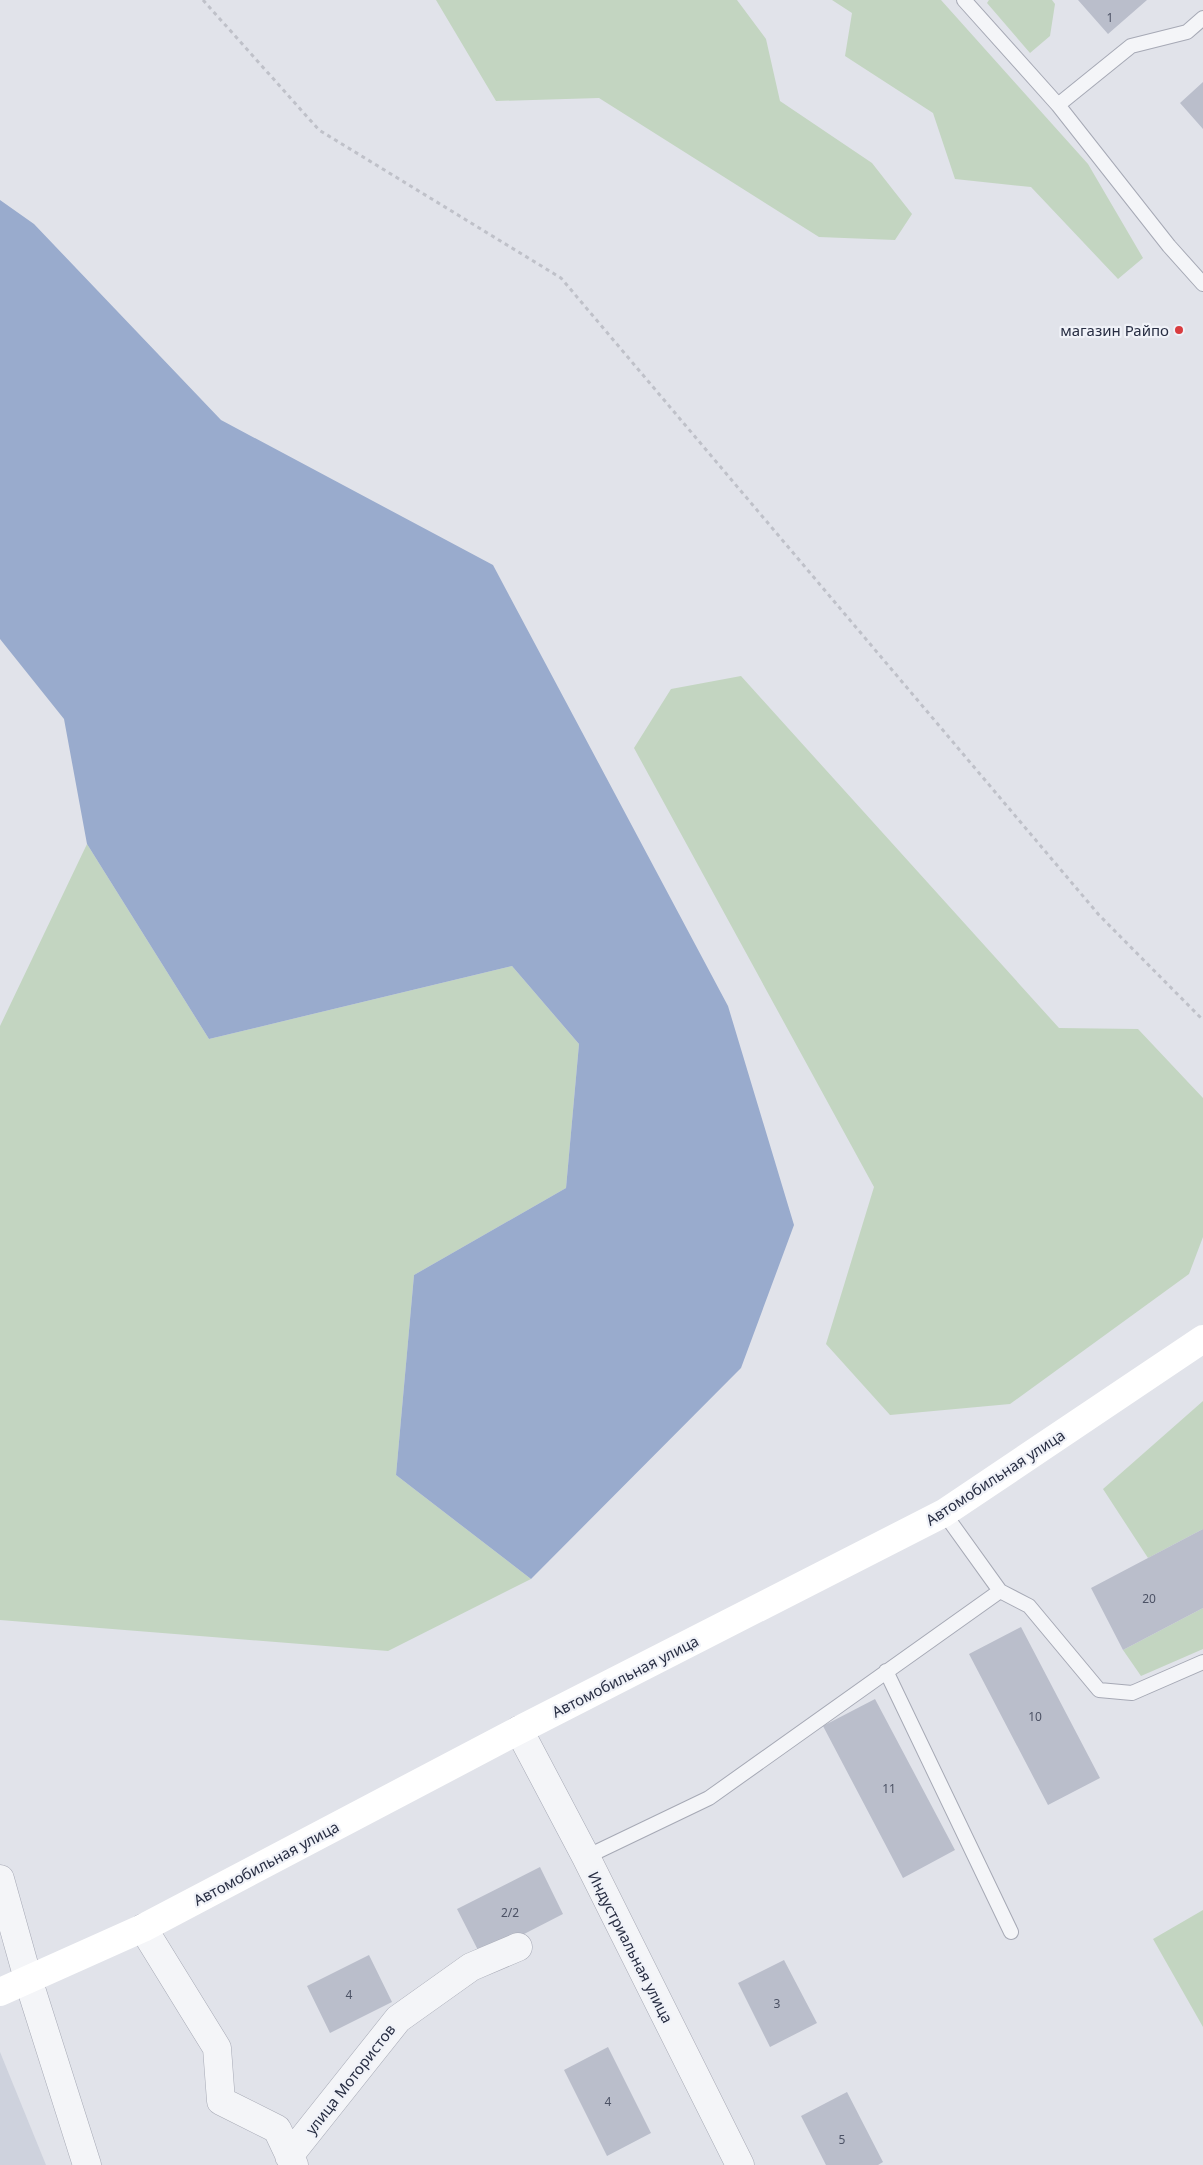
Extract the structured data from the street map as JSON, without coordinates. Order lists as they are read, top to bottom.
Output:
{
  "streets": {
    "street": ["Автомобильная улица", "Индустриальная улица", "улица Мотористов"]
  },
  "crossings": [
    ["Автомобильная улица", "Индустриальная улица"],
    ["Автомобильная улица", "улица Мотористов"]
  ],
  "places": ["магазин Райпо"],
  "house_numbers": [
    "1",
    "20",
    "10",
    "11",
    "2/2",
    "4",
    "3",
    "4",
    "5"
  ]
}
